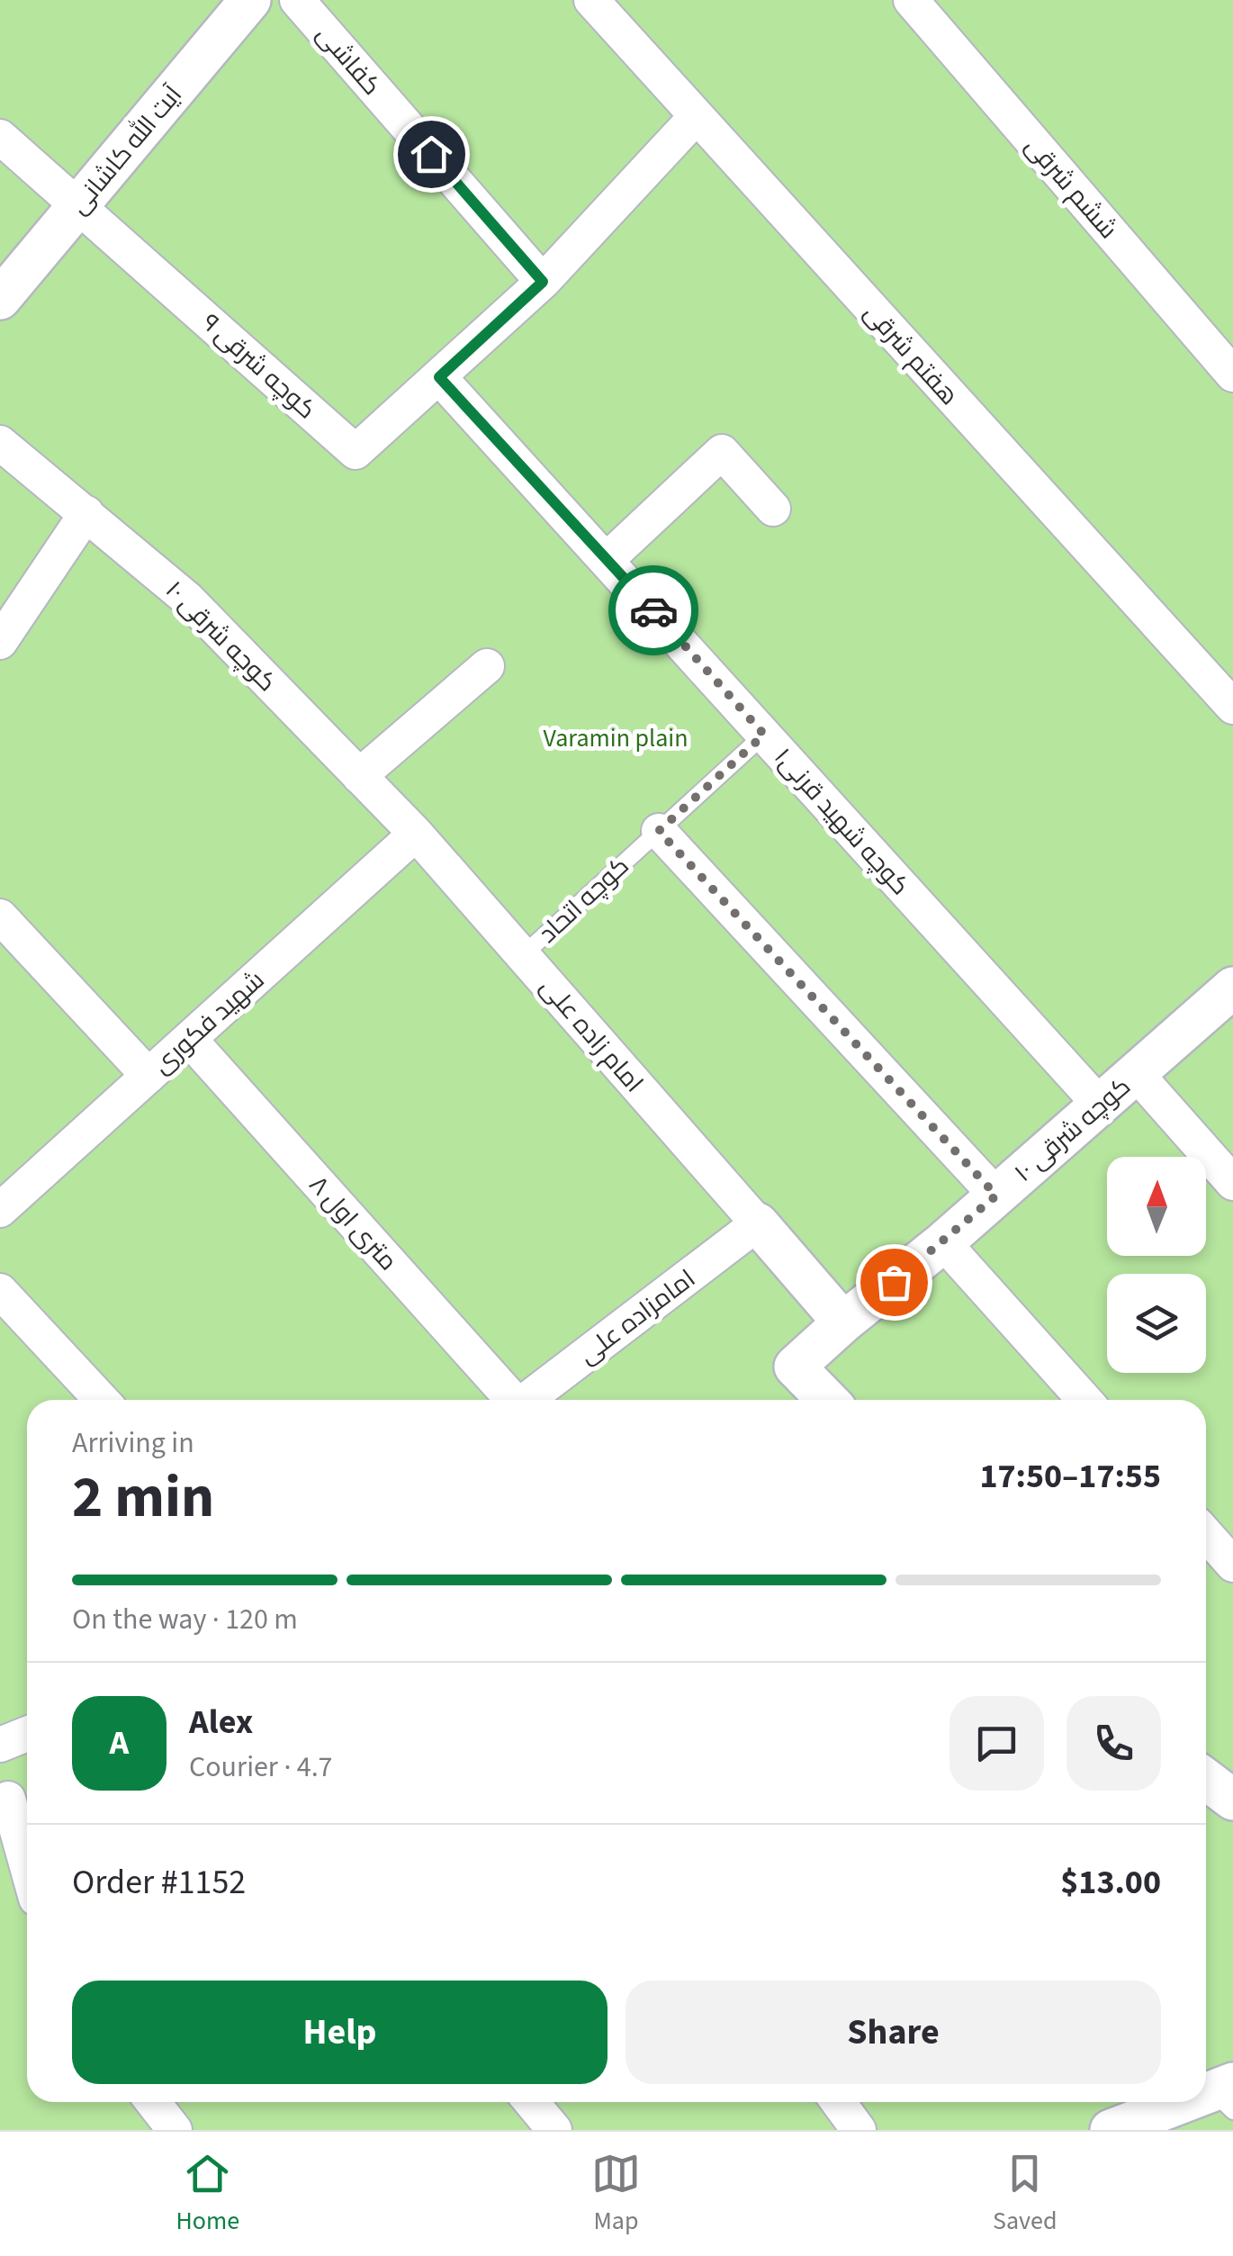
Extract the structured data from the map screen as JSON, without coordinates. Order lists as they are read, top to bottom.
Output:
{
  "streets": {
    "street": [
      "کفاشی",
      "آیت الله کاشانی",
      "ششم شرقی",
      "هفتم شرقی",
      "کوچه شرقی ۹",
      "کوچه شرقی ۱۰",
      "کوچه شهید قرنی۱",
      "شهید فکوری",
      "امام زاده علی",
      "۸ متری اول",
      "امامزاده علی"
    ],
    "lane": ["کوچه اتحاد"]
  },
  "crossings": [
    ["آیت الله کاشانی", "کوچه شرقی ۹"],
    ["کوچه شرقی ۹", "کوچه شهید قرنی۱"],
    ["کوچه شرقی ۱۰", "کوچه شهید قرنی۱"],
    ["کوچه شرقی ۱۰", "شهید فکوری"],
    ["کوچه شرقی ۱۰", "امام زاده علی"],
    ["کوچه شهید قرنی۱", "کوچه اتحاد"],
    ["کوچه اتحاد", "امام زاده علی"],
    ["شهید فکوری", "امام زاده علی"],
    ["شهید فکوری", "۸ متری اول"],
    ["امام زاده علی", "امامزاده علی"]
  ],
  "parks": ["Varamin plain"],
  "north": "top",
  "page": {
    "heading": ["2 min", "Arriving in", "17:50–17:55"],
    "panel": [
      "Alex",
      "Courier · 4.7",
      "Order #1152",
      "$13.00"
    ],
    "bar": "On the way · 120 m",
    "round": "A",
    "buttons": ["Help", "Share"],
    "tabs": ["Home", "Map", "Saved"]
  }
}
